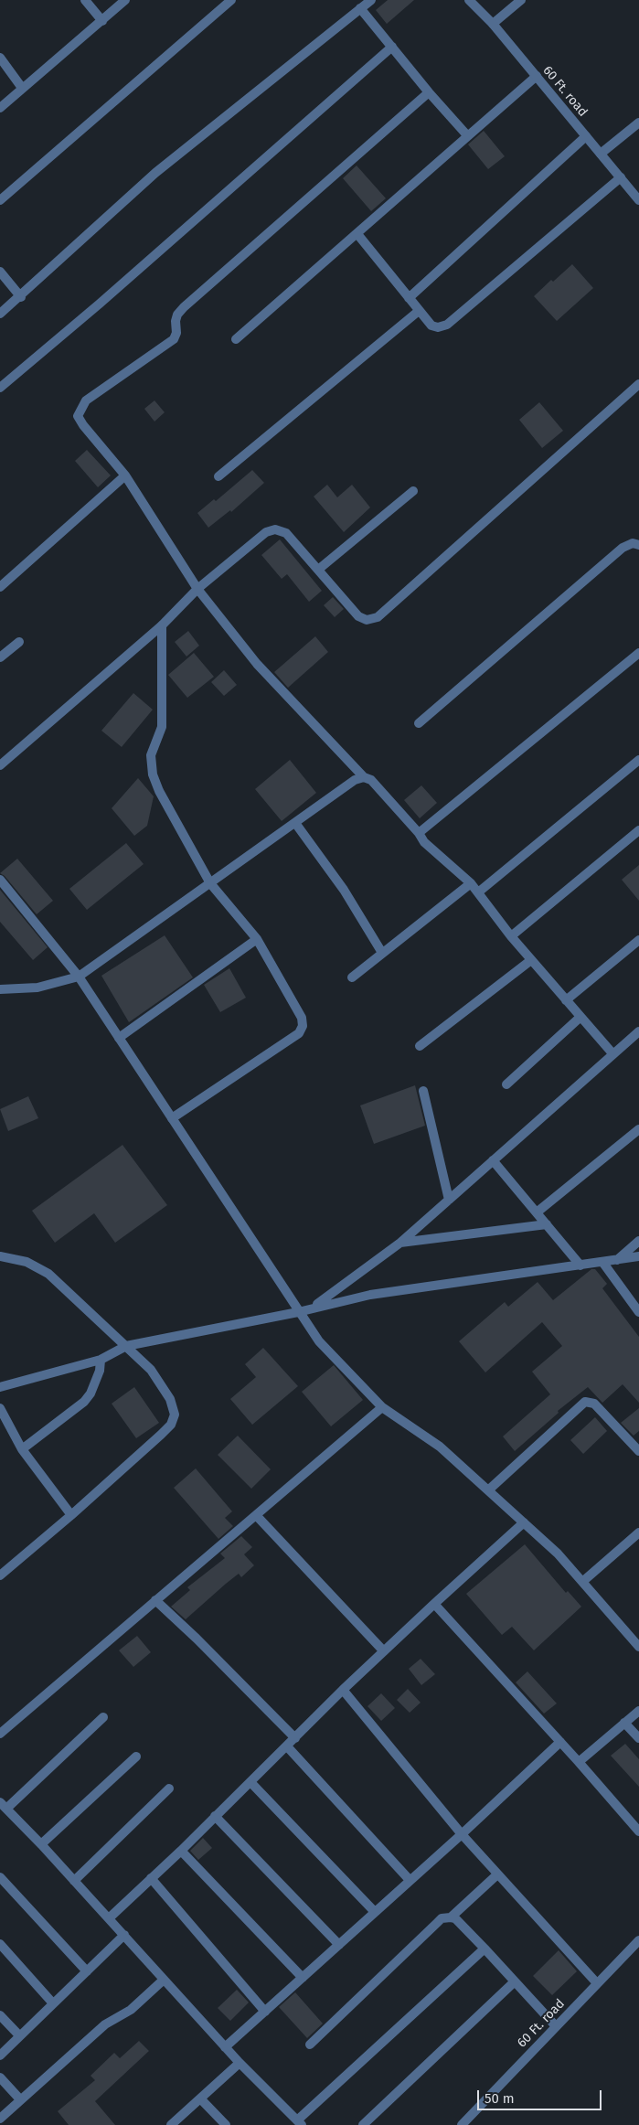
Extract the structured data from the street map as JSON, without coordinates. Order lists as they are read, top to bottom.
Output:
{
  "streets": {
    "street": ["60 Ft. road"]
  },
  "scale_bar": "50 m"
}
